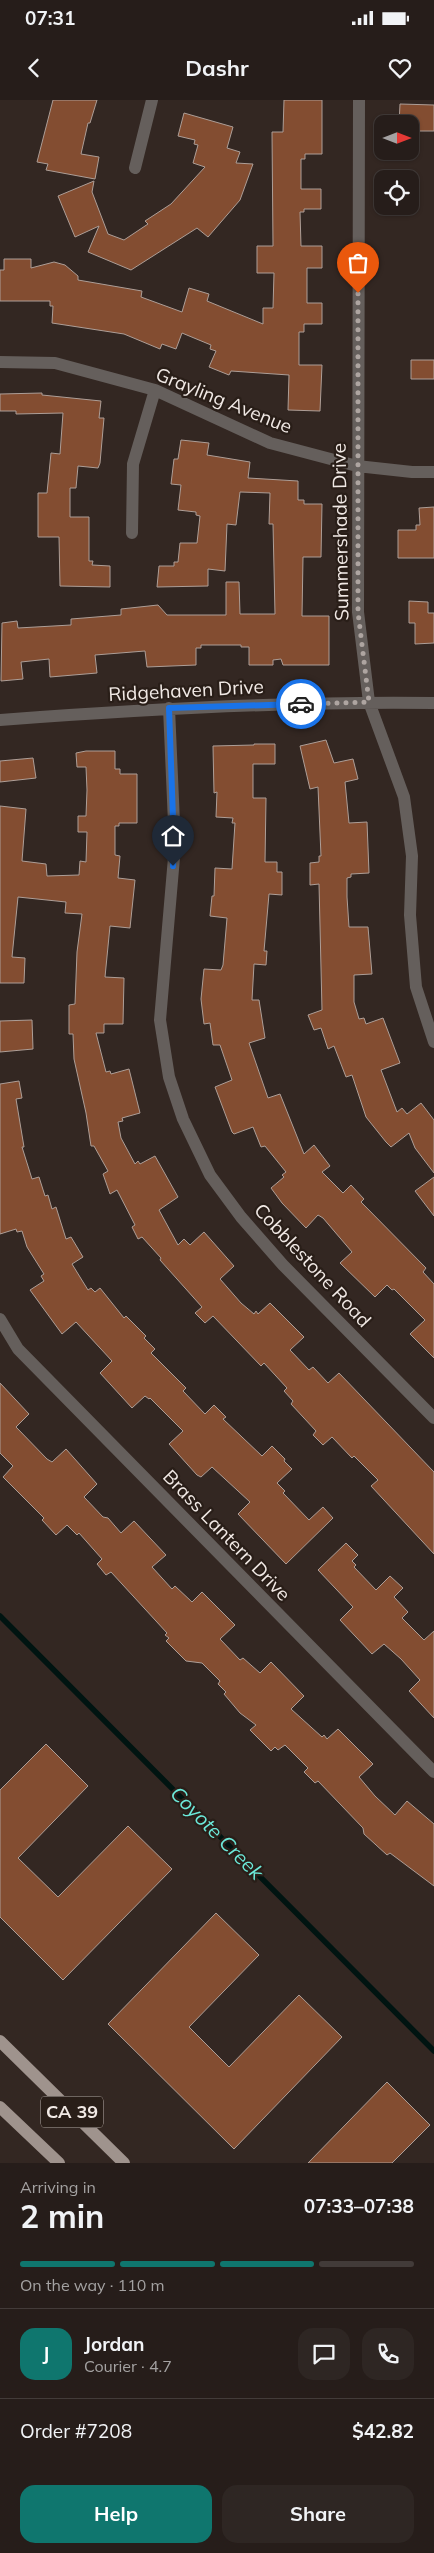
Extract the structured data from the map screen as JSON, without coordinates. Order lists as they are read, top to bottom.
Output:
{
  "streets": {
    "main road": ["CA 39"],
    "street": [
      "Grayling Avenue",
      "Summershade Drive",
      "Ridgehaven Drive",
      "Cobblestone Road",
      "Brass Lantern Drive"
    ]
  },
  "crossings": [
    ["Grayling Avenue", "Summershade Drive"],
    ["Summershade Drive", "Ridgehaven Drive"],
    ["Ridgehaven Drive", "Cobblestone Road"]
  ],
  "water": ["Coyote Creek"],
  "north": "right",
  "page": {
    "status": "07:31",
    "header": "Dashr",
    "heading": ["2 min", "Arriving in", "07:33–07:38"],
    "panel": [
      "Jordan",
      "Courier · 4.7",
      "Order #7208",
      "$42.82"
    ],
    "bar": "On the way · 110 m",
    "round": "J",
    "buttons": ["Help", "Share"]
  }
}
